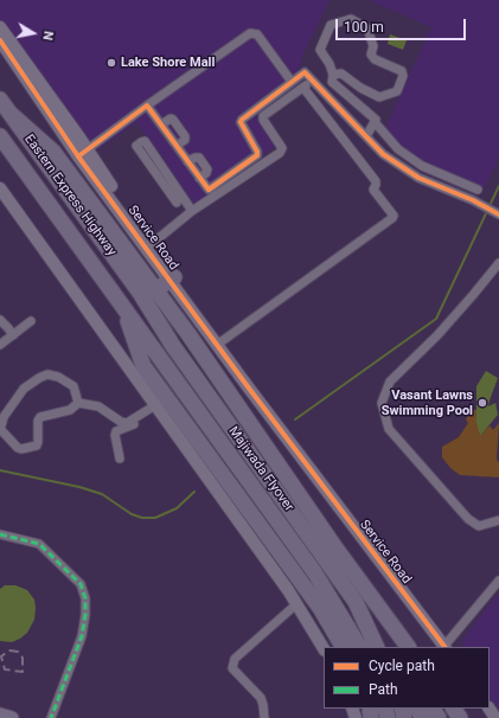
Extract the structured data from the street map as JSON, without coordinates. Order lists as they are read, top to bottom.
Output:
{
  "streets": {
    "highway": ["Eastern Express Highway", "Majiwada Flyover"],
    "street": ["Service Road"]
  },
  "crossings": [
    ["Eastern Express Highway", "Majiwada Flyover"]
  ],
  "places": ["Lake Shore Mall", "Vasant Lawns Swimming Pool"],
  "legend": ["Cycle path", "Path"],
  "scale_bar": "100 m",
  "north": "right"
}
